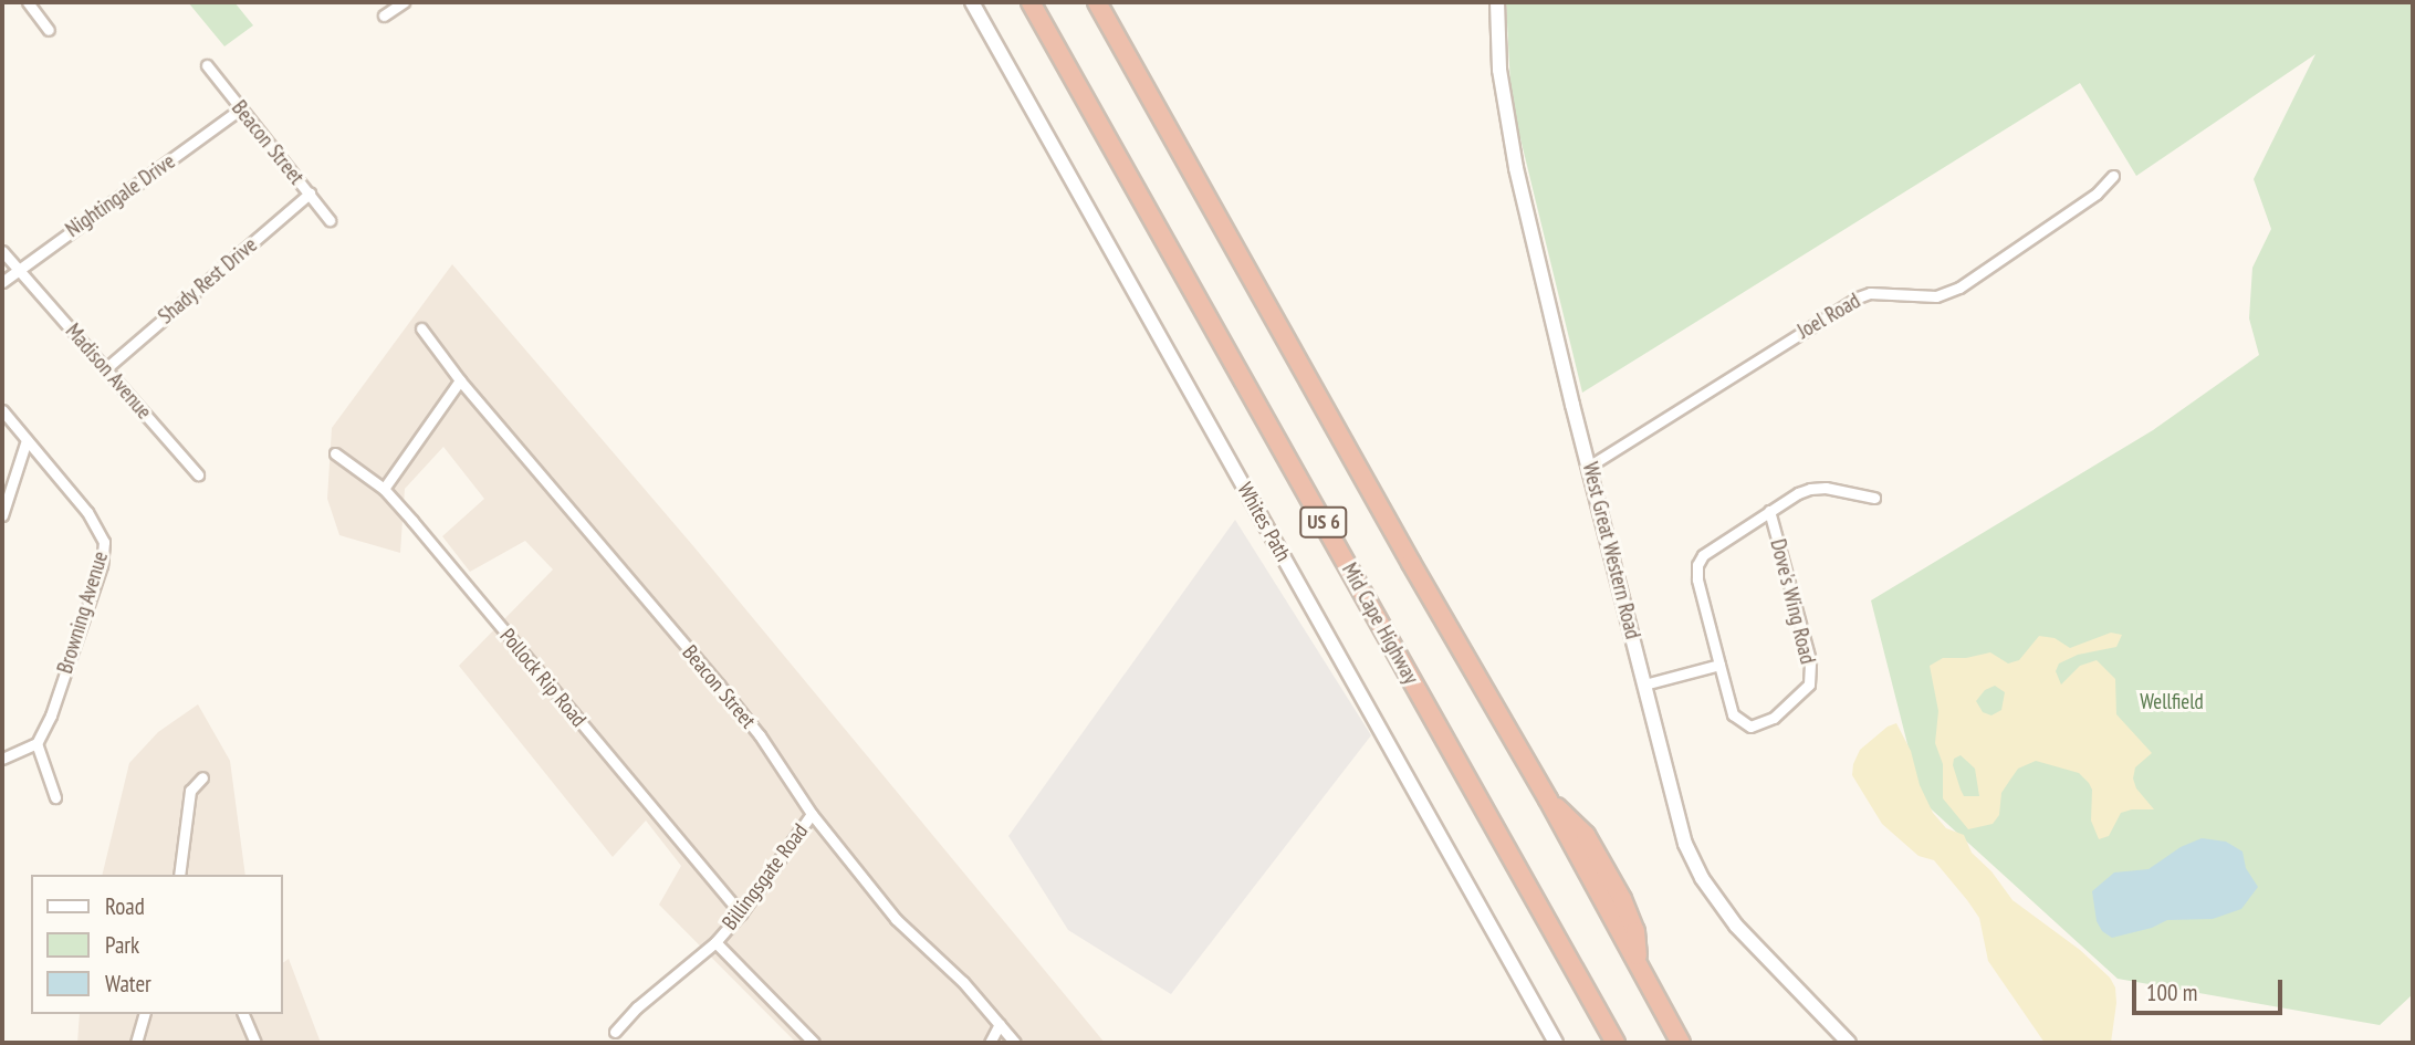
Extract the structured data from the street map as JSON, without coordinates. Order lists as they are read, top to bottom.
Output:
{
  "streets": {
    "highway": ["US 6", "Mid Cape Highway"],
    "street": [
      "Beacon Street",
      "Nightingale Drive",
      "Shady Rest Drive",
      "Joel Road",
      "Madison Avenue",
      "Whites Path",
      "West Great Western Road",
      "Dove's Wing Road",
      "Browning Avenue",
      "Pollock Rip Road",
      "Billingsgate Road"
    ]
  },
  "crossings": [
    ["Beacon Street", "Nightingale Drive"],
    ["Beacon Street", "Shady Rest Drive"],
    ["Beacon Street", "Billingsgate Road"],
    ["Nightingale Drive", "Madison Avenue"],
    ["Shady Rest Drive", "Madison Avenue"],
    ["Joel Road", "West Great Western Road"],
    ["Pollock Rip Road", "Billingsgate Road"]
  ],
  "parks": ["Wellfield"],
  "legend": ["Road", "Park", "Water"],
  "scale_bar": "100 m"
}
